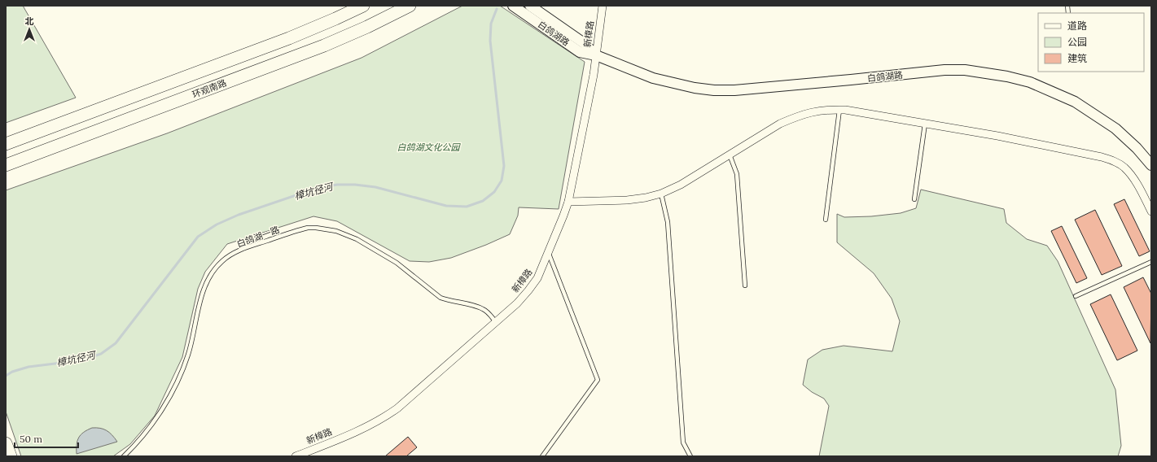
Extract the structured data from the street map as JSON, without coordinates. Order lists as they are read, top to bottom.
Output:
{
  "streets": {
    "main road": ["环观南路"],
    "street": ["白鸽湖路", "新樟路"],
    "lane": ["白鸽湖一路"]
  },
  "crossings": [
    ["白鸽湖路", "新樟路"],
    ["新樟路", "白鸽湖一路"]
  ],
  "water": ["樟坑径河"],
  "parks": ["白鸽湖文化公园"],
  "legend": ["道路", "公园", "建筑"],
  "scale_bar": "50 m",
  "north": "top"
}
